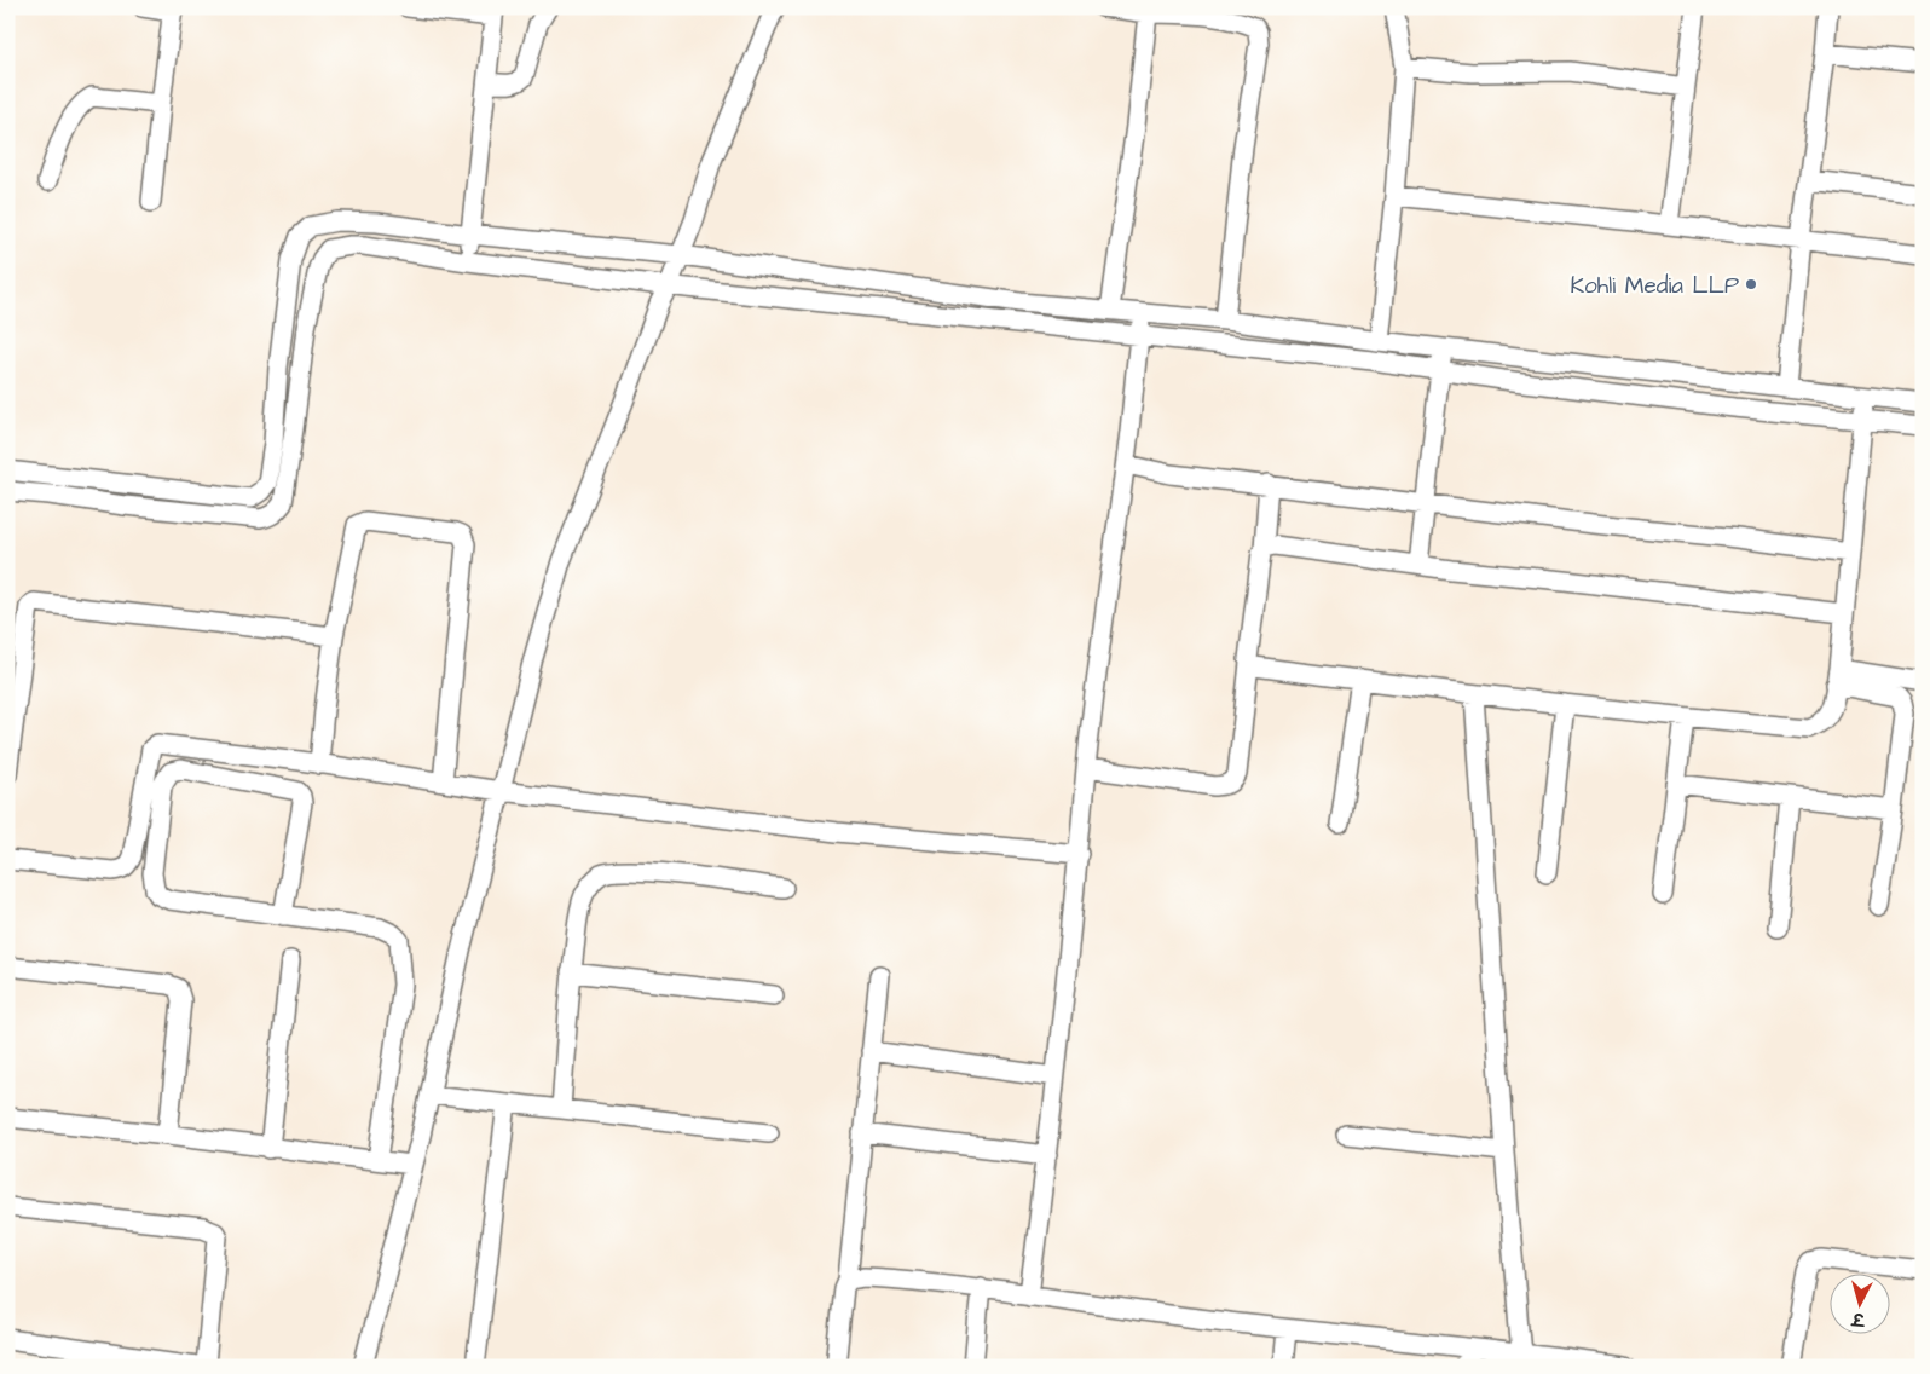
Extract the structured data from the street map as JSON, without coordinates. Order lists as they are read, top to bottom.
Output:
{
  "places": ["Kohli Media LLP"],
  "north": "bottom"
}
